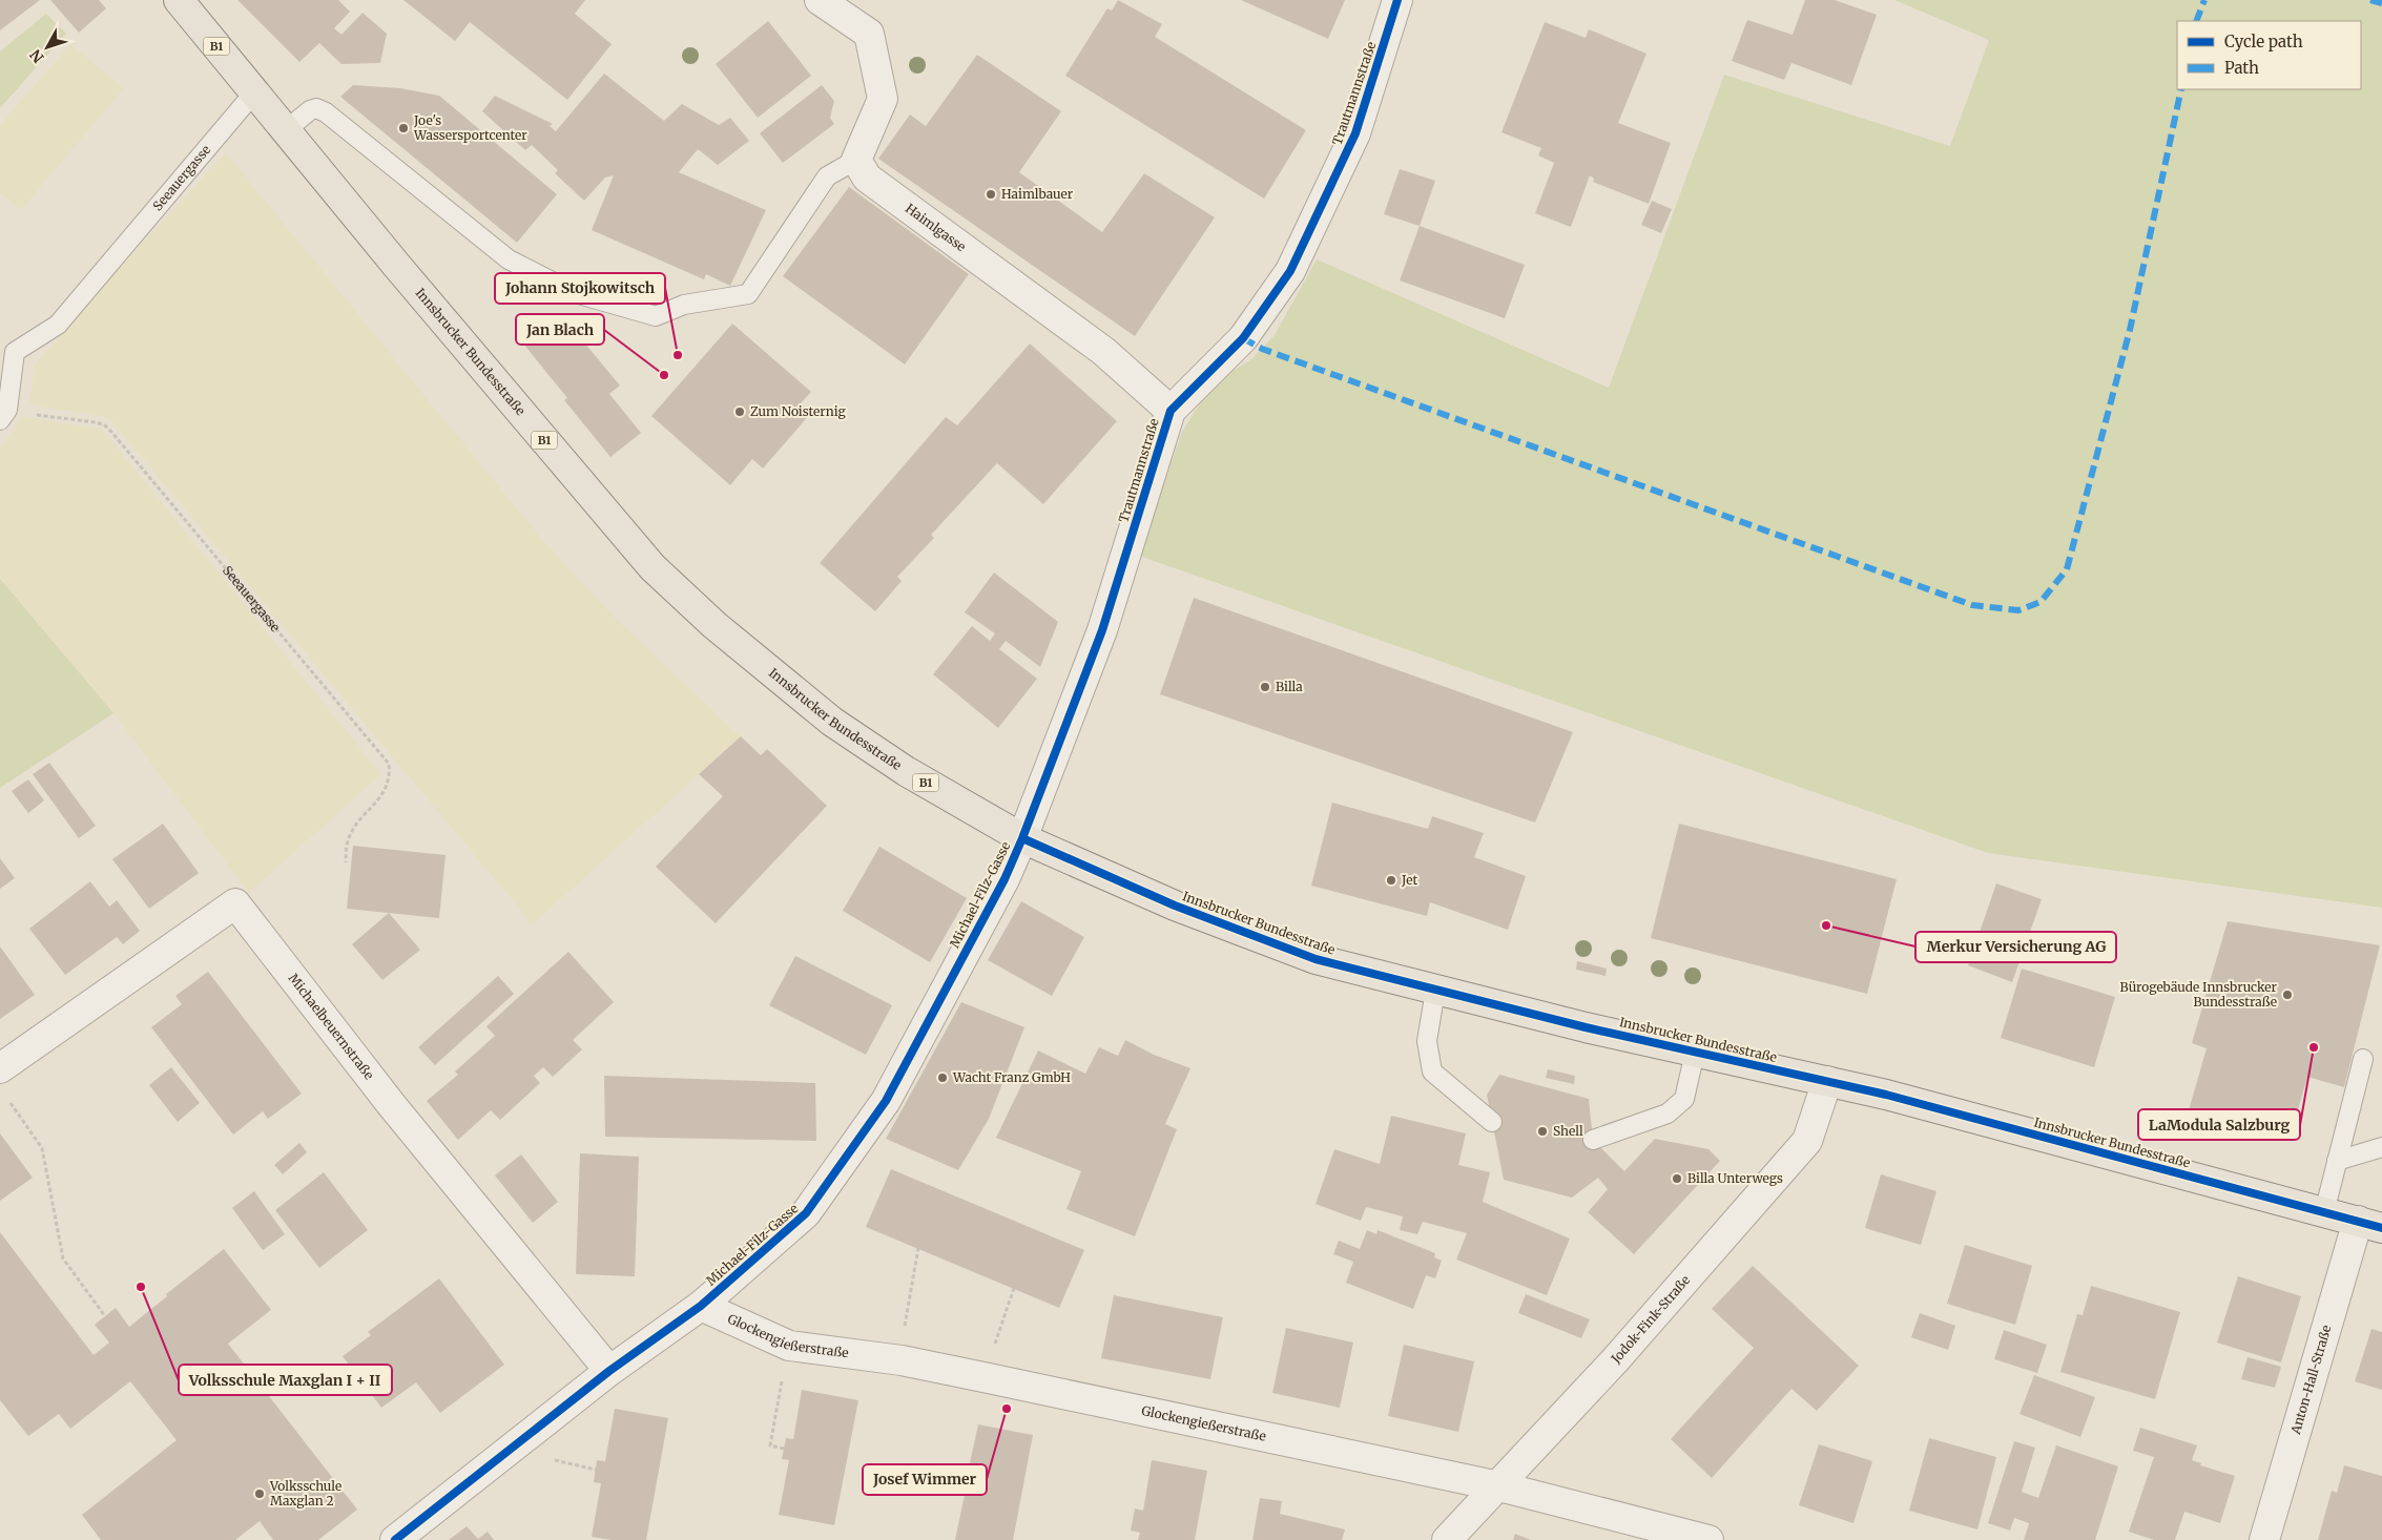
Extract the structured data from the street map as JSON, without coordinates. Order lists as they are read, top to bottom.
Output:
{
  "streets": {
    "main road": ["B1", "Innsbrucker Bundesstraße"],
    "street": [
      "Trautmannstraße",
      "Haimlgasse",
      "Michael-Filz-Gasse",
      "Michaelbeuernstraße",
      "Jodok-Fink-Straße",
      "Glockengießerstraße",
      "Anton-Hall-Straße"
    ],
    "lane": ["Seeauergasse"]
  },
  "crossings": [
    ["Trautmannstraße", "Haimlgasse"],
    ["Trautmannstraße", "Innsbrucker Bundesstraße"],
    ["Trautmannstraße", "Michael-Filz-Gasse"],
    ["Seeauergasse", "Innsbrucker Bundesstraße"],
    ["Innsbrucker Bundesstraße", "Michael-Filz-Gasse"],
    ["Innsbrucker Bundesstraße", "Jodok-Fink-Straße"],
    ["Innsbrucker Bundesstraße", "Anton-Hall-Straße"],
    ["Michael-Filz-Gasse", "Michaelbeuernstraße"],
    ["Michael-Filz-Gasse", "Glockengießerstraße"],
    ["Jodok-Fink-Straße", "Glockengießerstraße"]
  ],
  "places": [
    "Joe's Wassersportcenter",
    "Haimlbauer",
    "Johann Stojkowitsch",
    "Jan Blach",
    "Zum Noisternig",
    "Billa",
    "Jet",
    "Merkur Versicherung AG",
    "Bürogebäude Innsbrucker Bundesstraße",
    "LaModula Salzburg",
    "Wacht Franz GmbH",
    "Shell",
    "Billa Unterwegs",
    "Volksschule Maxglan I + II",
    "Josef Wimmer",
    "Volksschule Maxglan 2"
  ],
  "legend": ["Cycle path", "Path"],
  "north": "bottom left"
}
